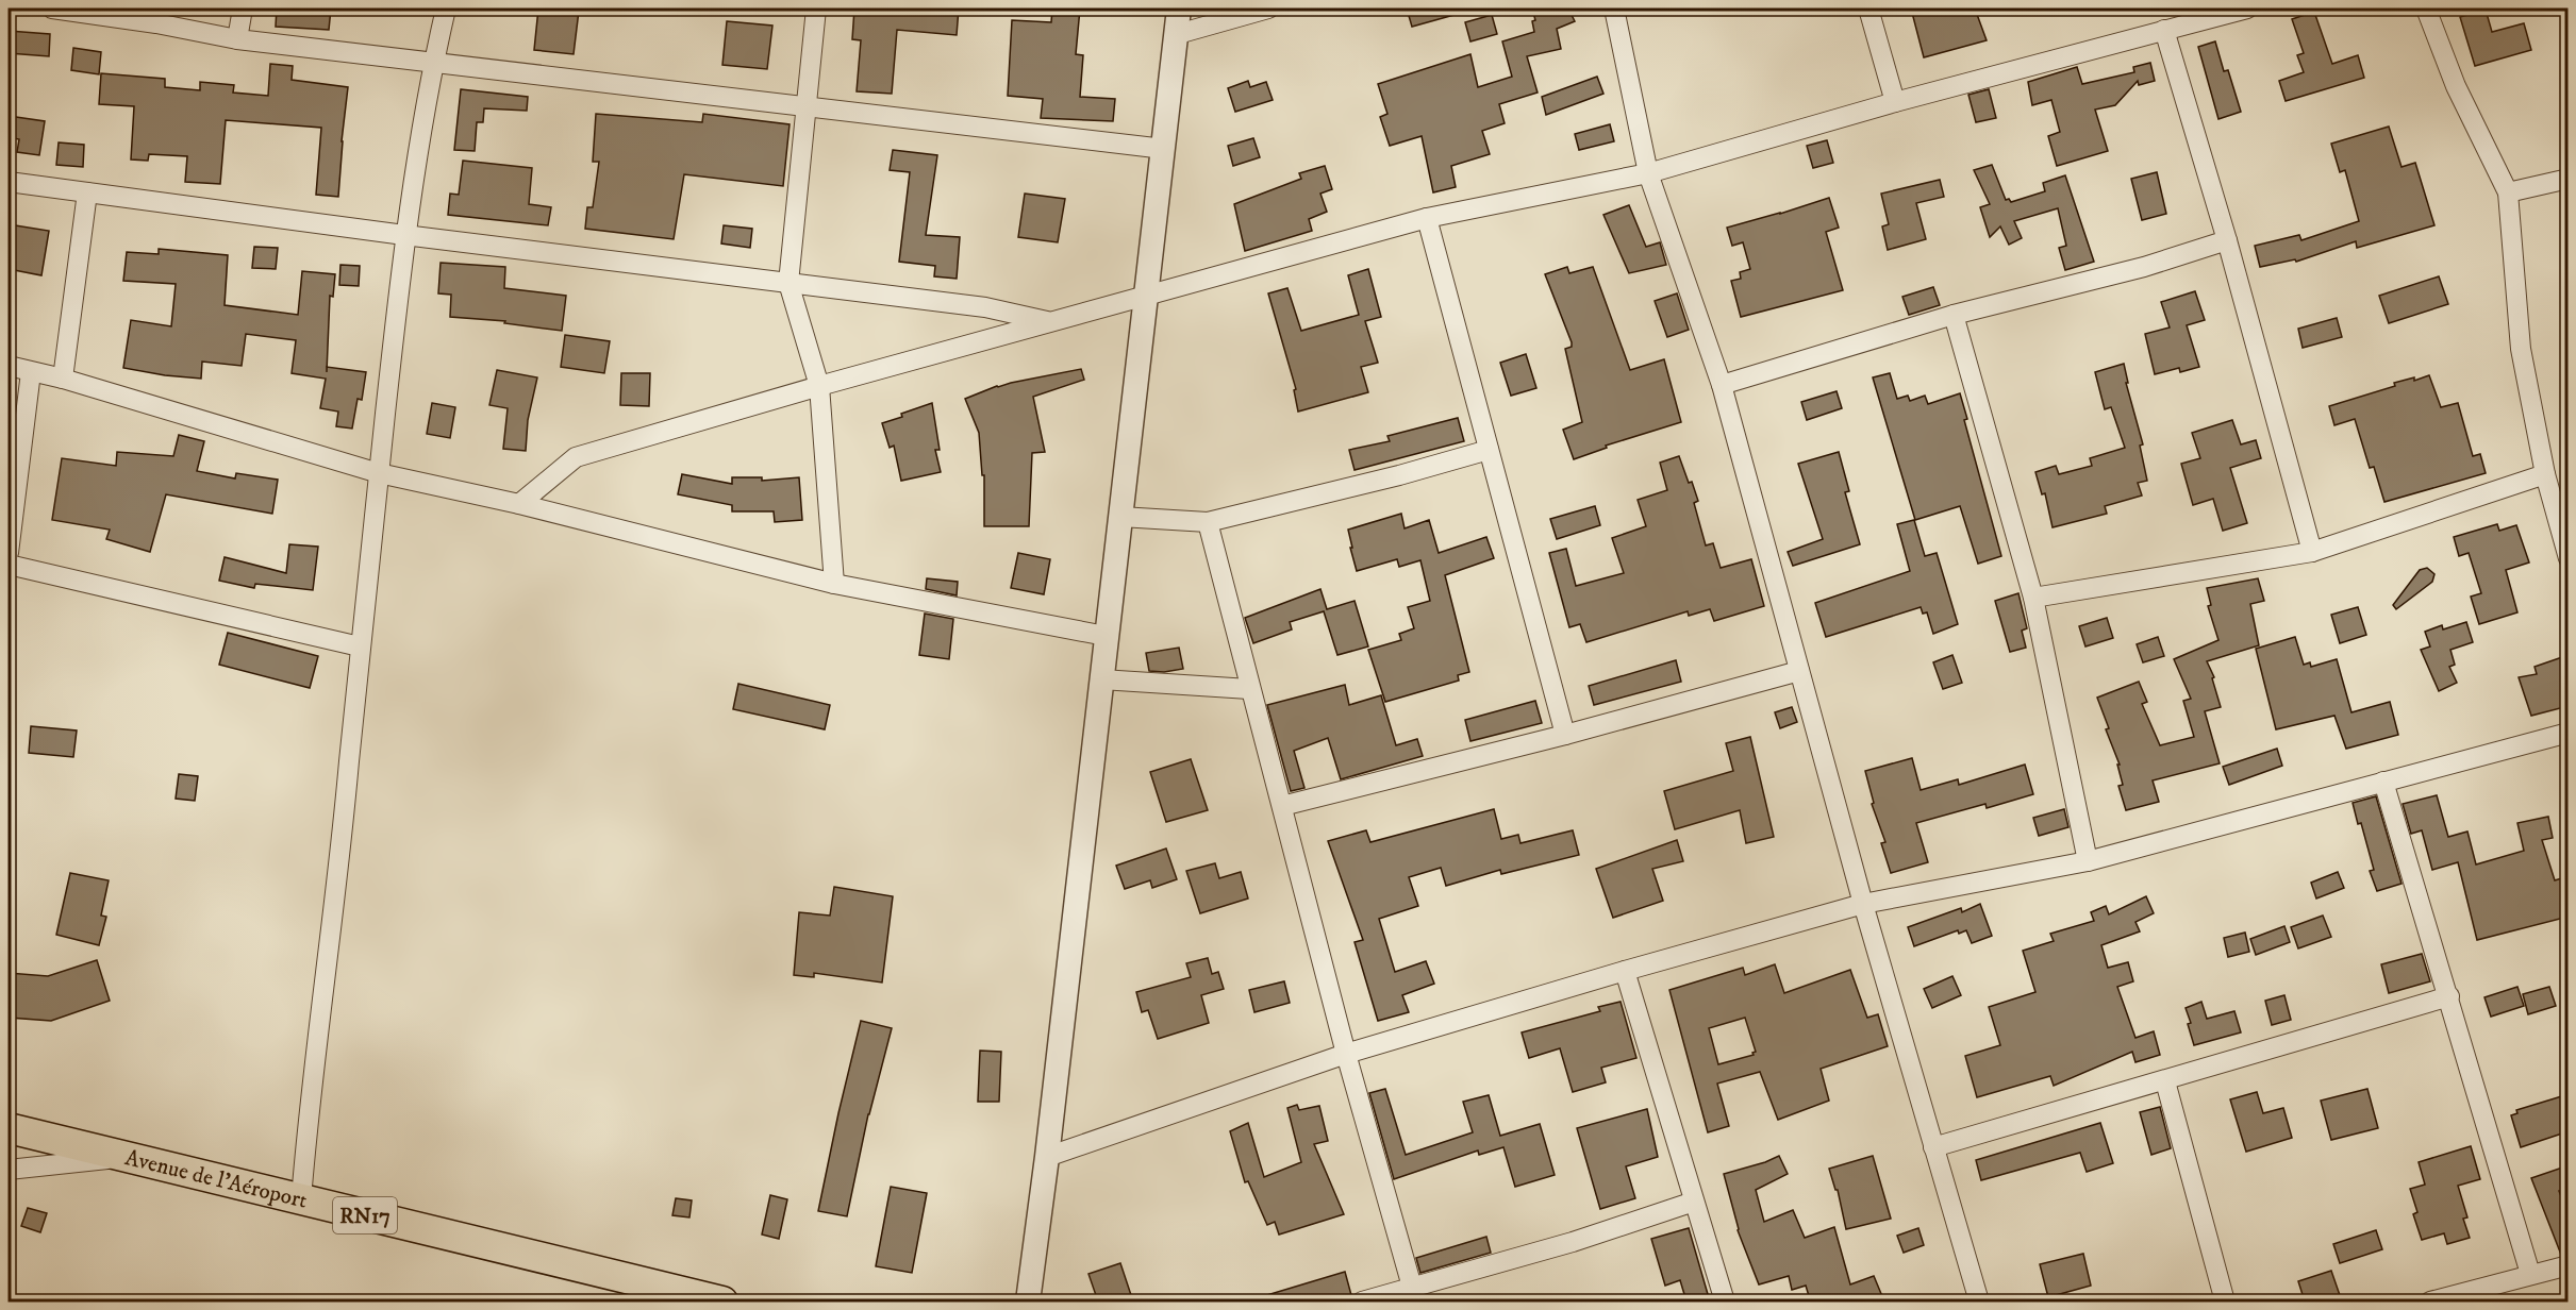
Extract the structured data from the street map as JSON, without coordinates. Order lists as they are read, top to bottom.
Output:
{
  "streets": {
    "main road": ["Avenue de l'Aéroport", "RN17"]
  }
}
